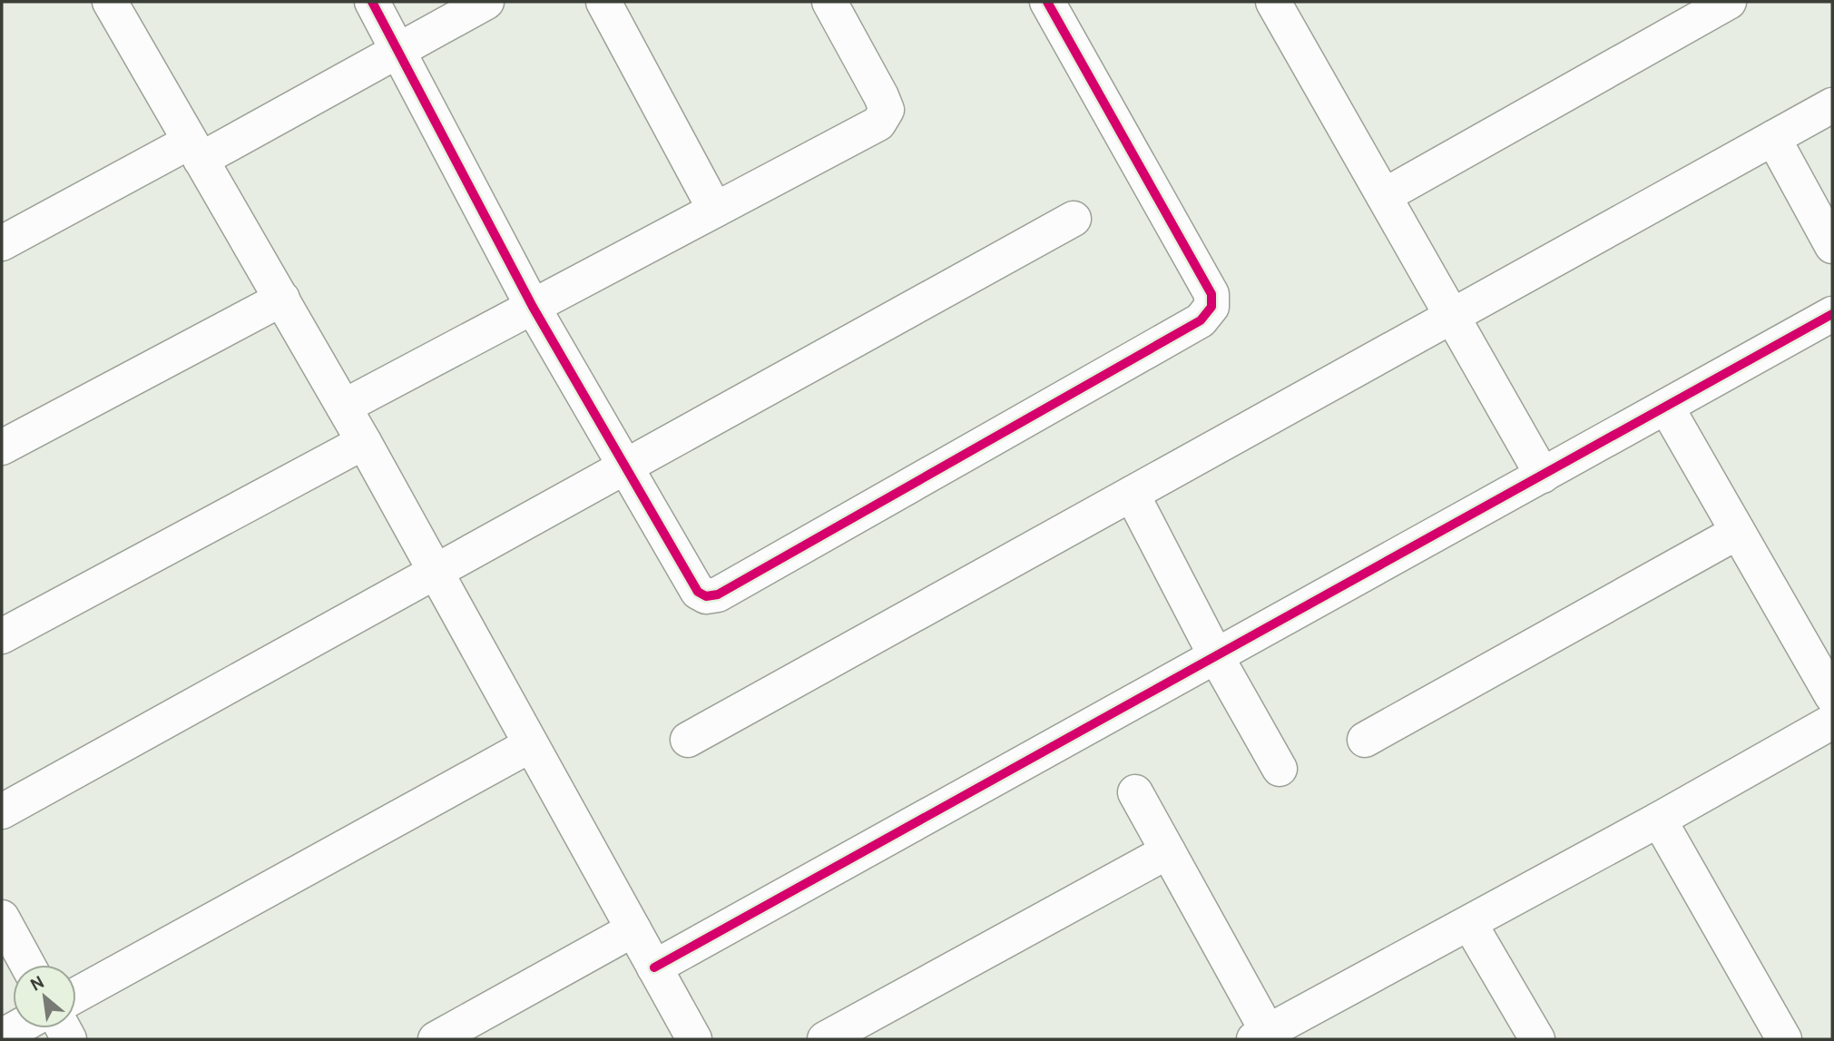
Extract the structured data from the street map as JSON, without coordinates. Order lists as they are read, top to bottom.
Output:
{
  "north": "top left"
}
